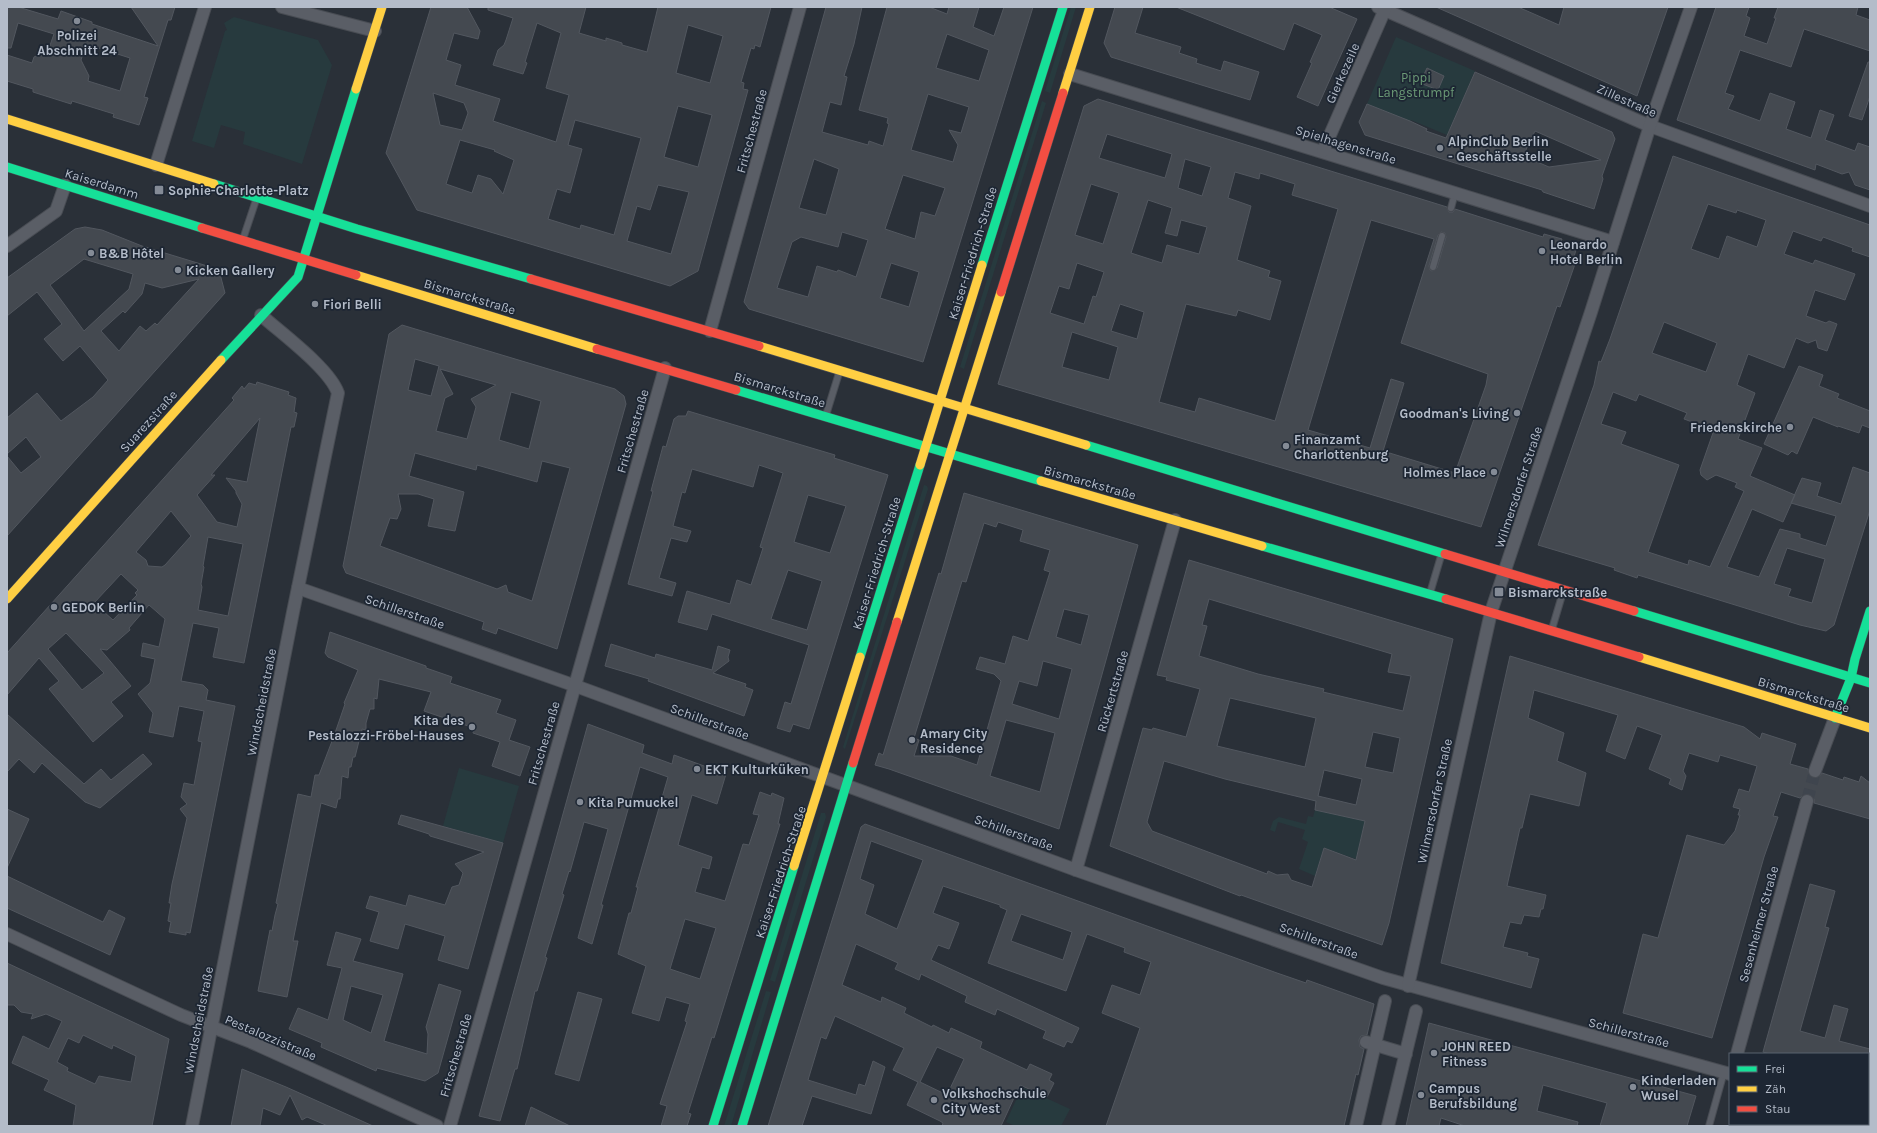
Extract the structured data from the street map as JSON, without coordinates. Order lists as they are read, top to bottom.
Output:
{
  "streets": {
    "main road": [
      "Kaiserdamm",
      "Kaiser-Friedrich-Straße",
      "Bismarckstraße",
      "Suarezstraße"
    ],
    "street": [
      "Gierkezeile",
      "Zillestraße",
      "Fritschestraße",
      "Spielhagenstraße",
      "Wilmersdorfer Straße",
      "Schillerstraße",
      "Rückertstraße",
      "Windscheidstraße",
      "Sesenheimer Straße",
      "Pestalozzistraße"
    ]
  },
  "crossings": [
    ["Gierkezeile", "Zillestraße"],
    ["Gierkezeile", "Spielhagenstraße"],
    ["Zillestraße", "Wilmersdorfer Straße"],
    ["Fritschestraße", "Bismarckstraße"],
    ["Fritschestraße", "Schillerstraße"],
    ["Spielhagenstraße", "Wilmersdorfer Straße"],
    ["Kaiserdamm", "Bismarckstraße"],
    ["Kaiserdamm", "Suarezstraße"],
    ["Kaiser-Friedrich-Straße", "Bismarckstraße"],
    ["Kaiser-Friedrich-Straße", "Schillerstraße"],
    ["Bismarckstraße", "Suarezstraße"],
    ["Bismarckstraße", "Wilmersdorfer Straße"],
    ["Bismarckstraße", "Rückertstraße"],
    ["Suarezstraße", "Windscheidstraße"],
    ["Wilmersdorfer Straße", "Schillerstraße"],
    ["Schillerstraße", "Rückertstraße"],
    ["Schillerstraße", "Windscheidstraße"],
    ["Windscheidstraße", "Pestalozzistraße"]
  ],
  "parks": ["Pippi Langstrumpf"],
  "places": {
    "other": [
      "Polizei Abschnitt 24",
      "AlpinClub Berlin - Geschäftsstelle",
      "Leonardo Hotel Berlin",
      "B&B Hôtel",
      "Kicken Gallery",
      "Fiori Belli",
      "Goodman's Living",
      "Friedenskirche",
      "Finanzamt Charlottenburg",
      "Holmes Place",
      "GEDOK Berlin",
      "Kita des Pestalozzi-Fröbel-Hauses",
      "Amary City Residence",
      "EKT Kulturküken",
      "Kita Pumuckel",
      "JOHN REED Fitness",
      "Kinderladen Wusel",
      "Campus Berufsbildung",
      "Volkshochschule City West"
    ],
    "transit": ["Sophie-Charlotte-Platz", "Bismarckstraße"]
  },
  "legend": ["Frei", "Zäh", "Stau"]
}
